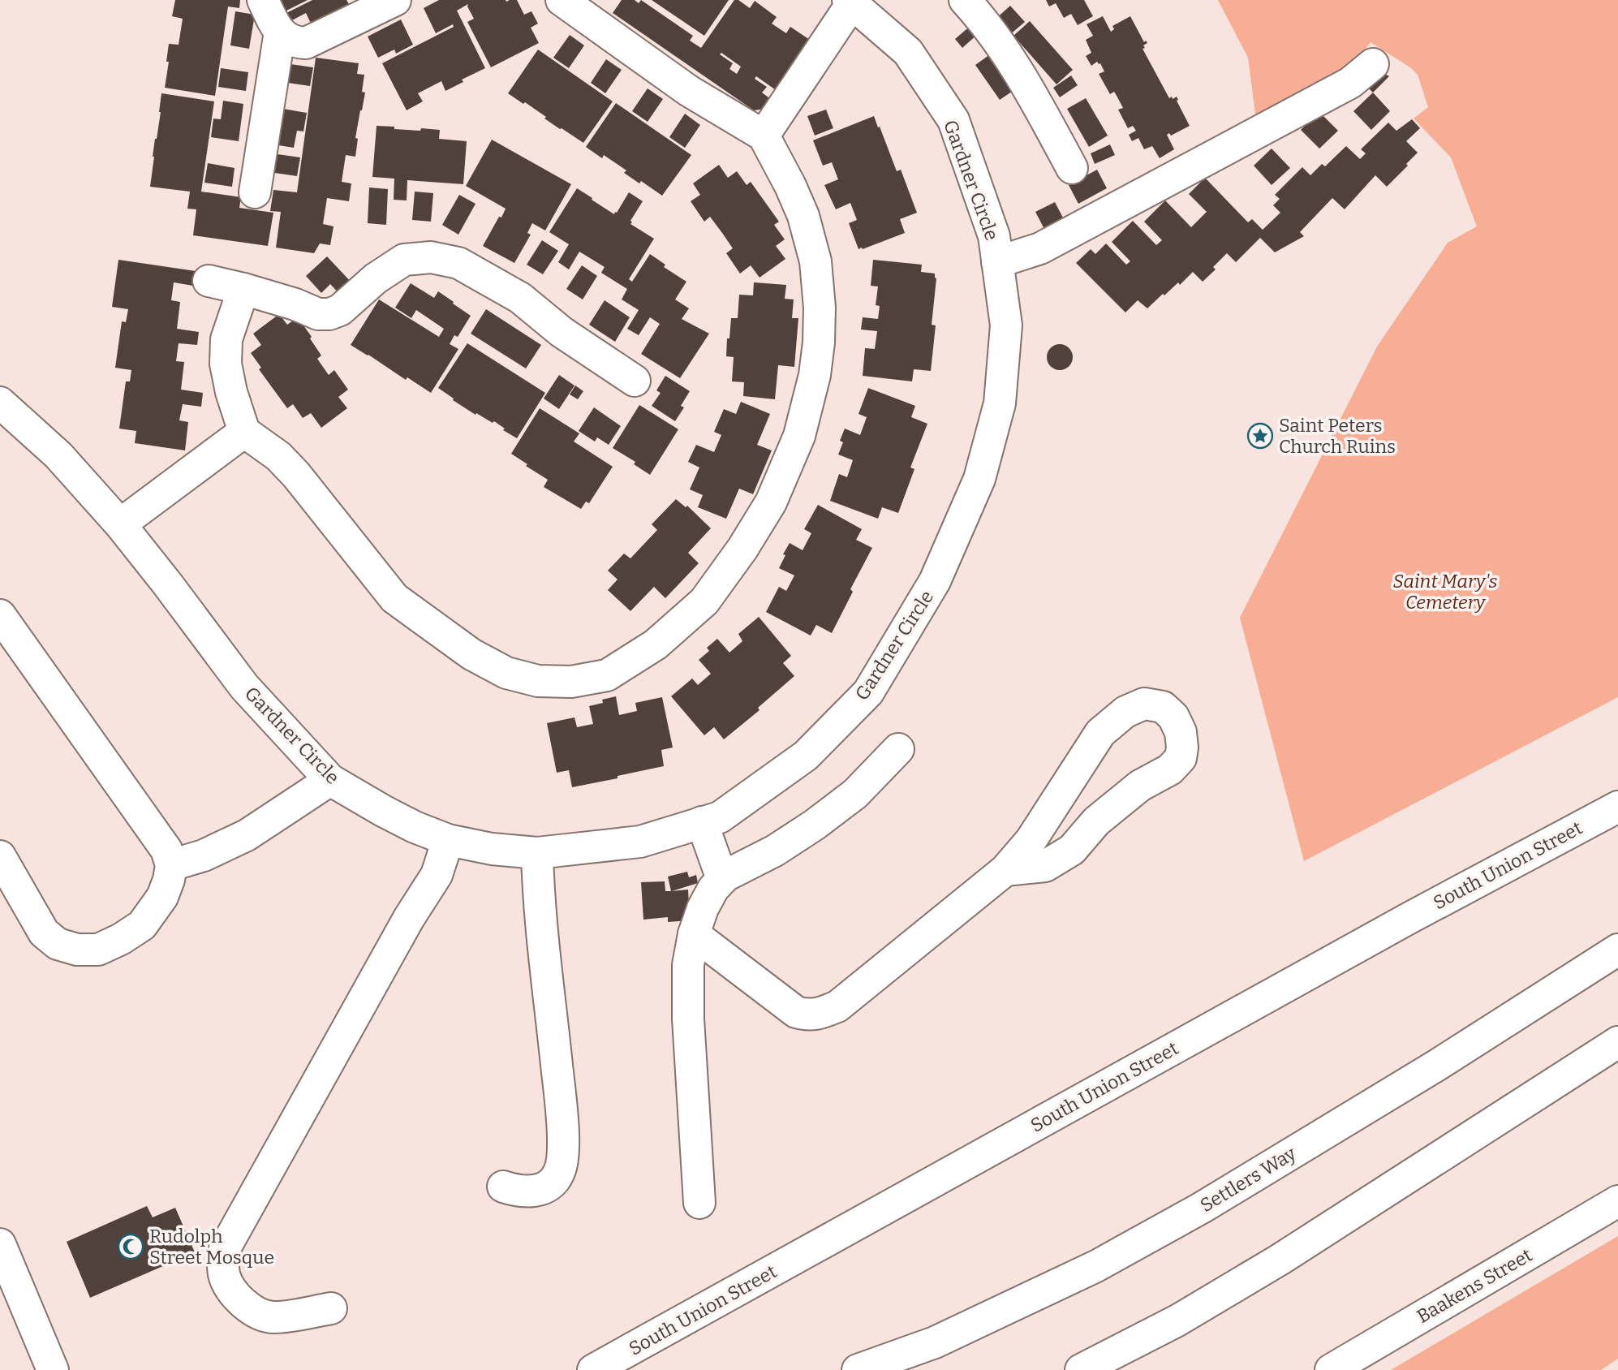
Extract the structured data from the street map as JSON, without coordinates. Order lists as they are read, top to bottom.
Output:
{
  "streets": {
    "main road": [
      "Gardner Circle",
      "South Union Street",
      "Settlers Way",
      "Baakens Street"
    ]
  },
  "parks": ["Saint Mary's Cemetery"],
  "places": {
    "place": ["Saint Peters Church Ruins"],
    "mosque": ["Rudolph Street Mosque"]
  }
}
